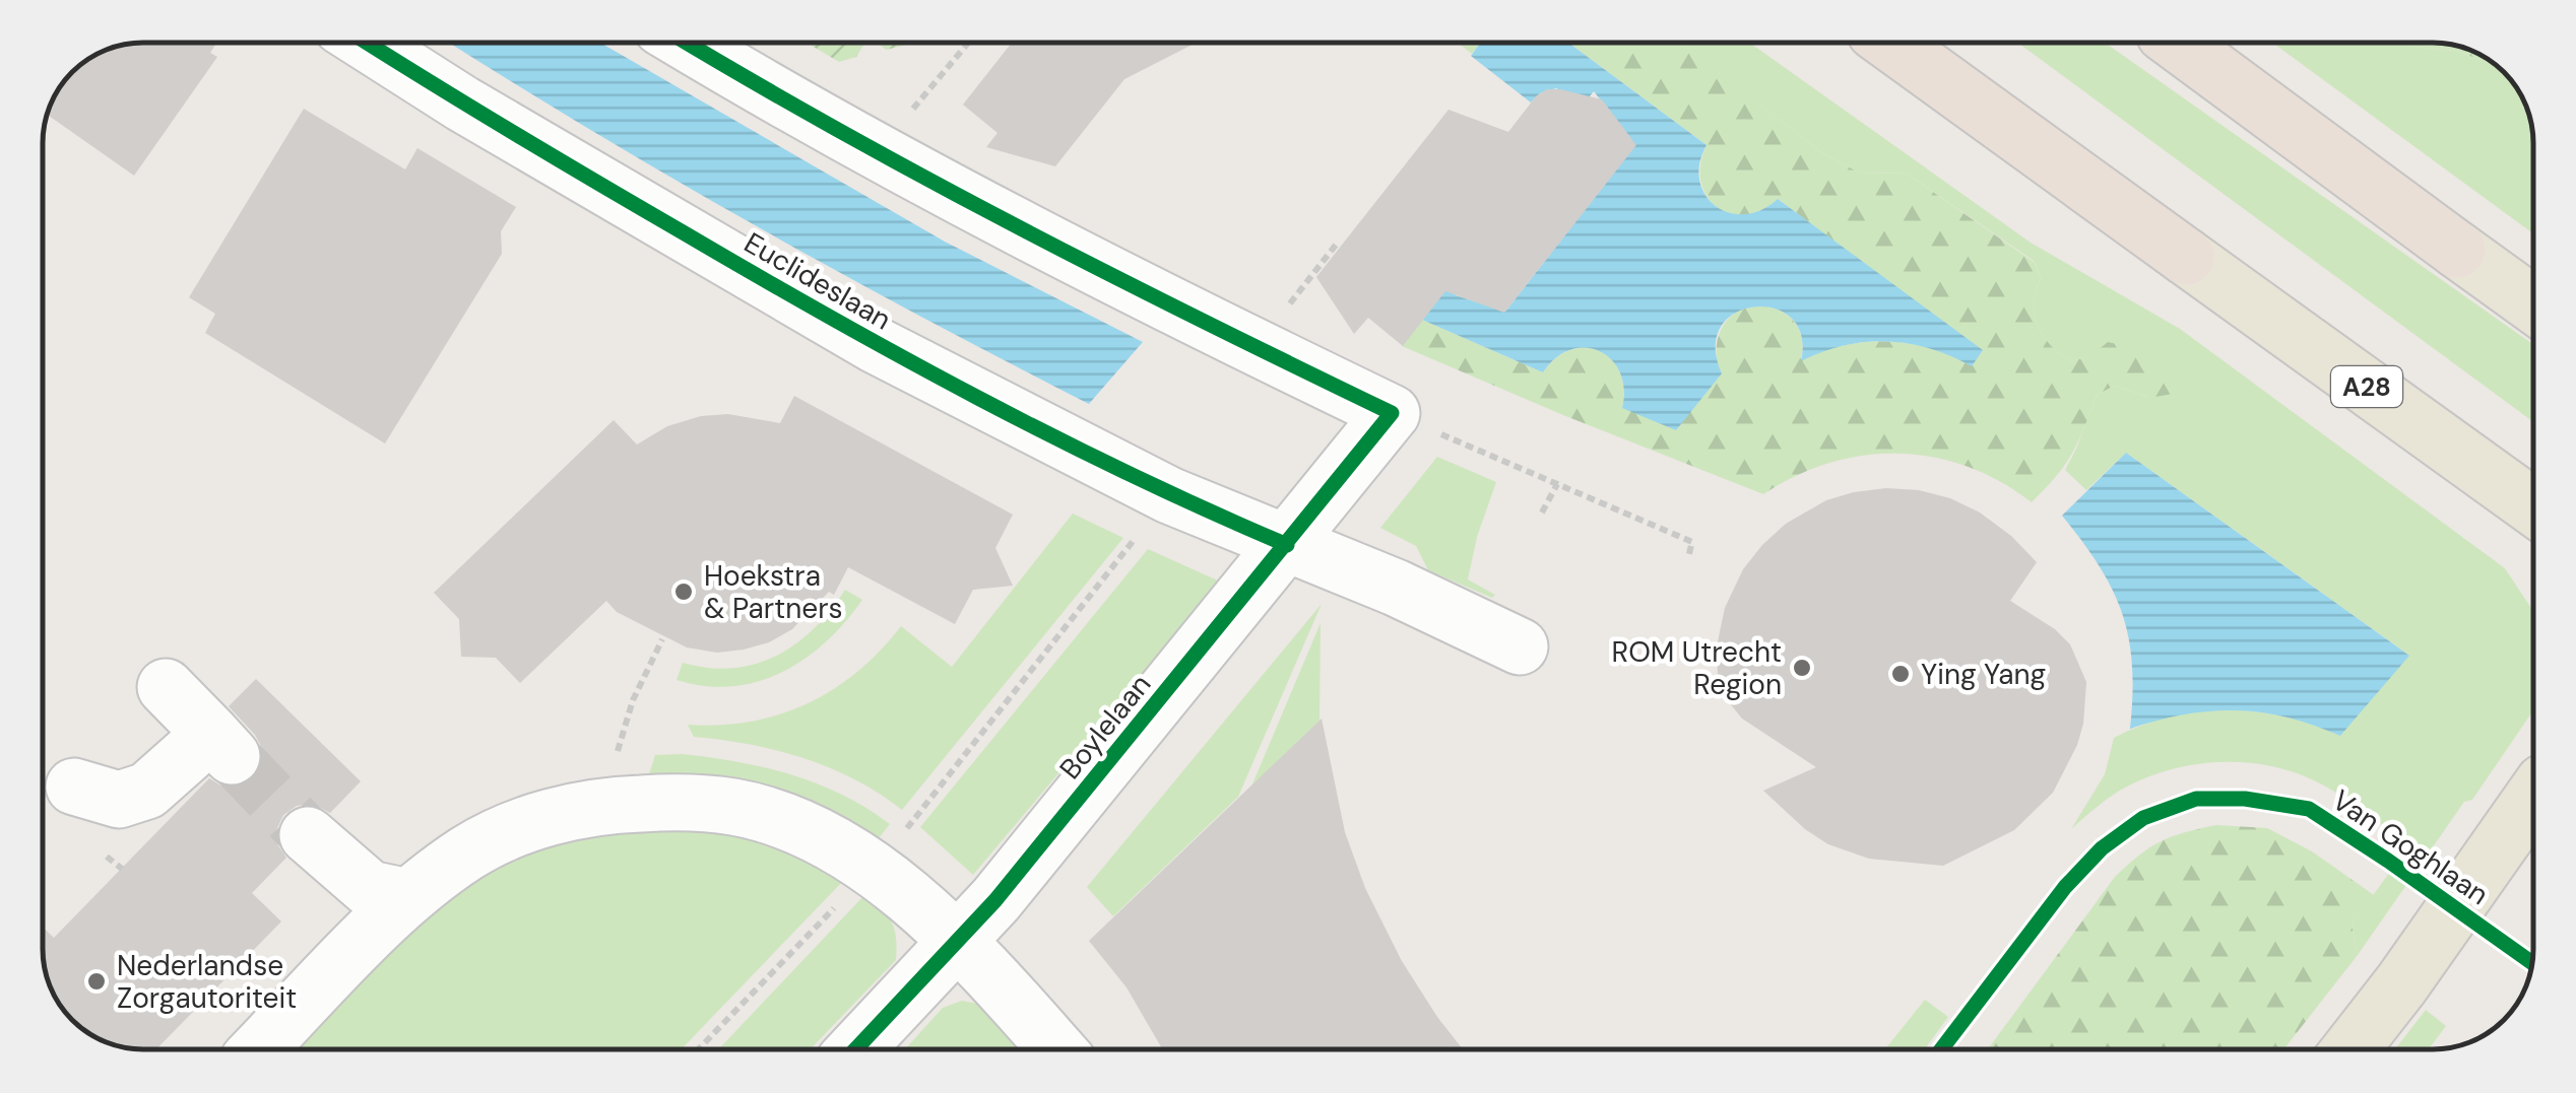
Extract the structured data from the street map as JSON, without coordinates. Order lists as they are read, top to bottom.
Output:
{
  "streets": {
    "highway": ["A28"],
    "street": ["Euclideslaan", "Boylelaan"],
    "cycle path": ["Van Goghlaan"]
  },
  "crossings": [
    ["Euclideslaan", "Boylelaan"]
  ],
  "places": [
    "Hoekstra & Partners",
    "ROM Utrecht Region",
    "Ying Yang",
    "Nederlandse Zorgautoriteit"
  ]
}
